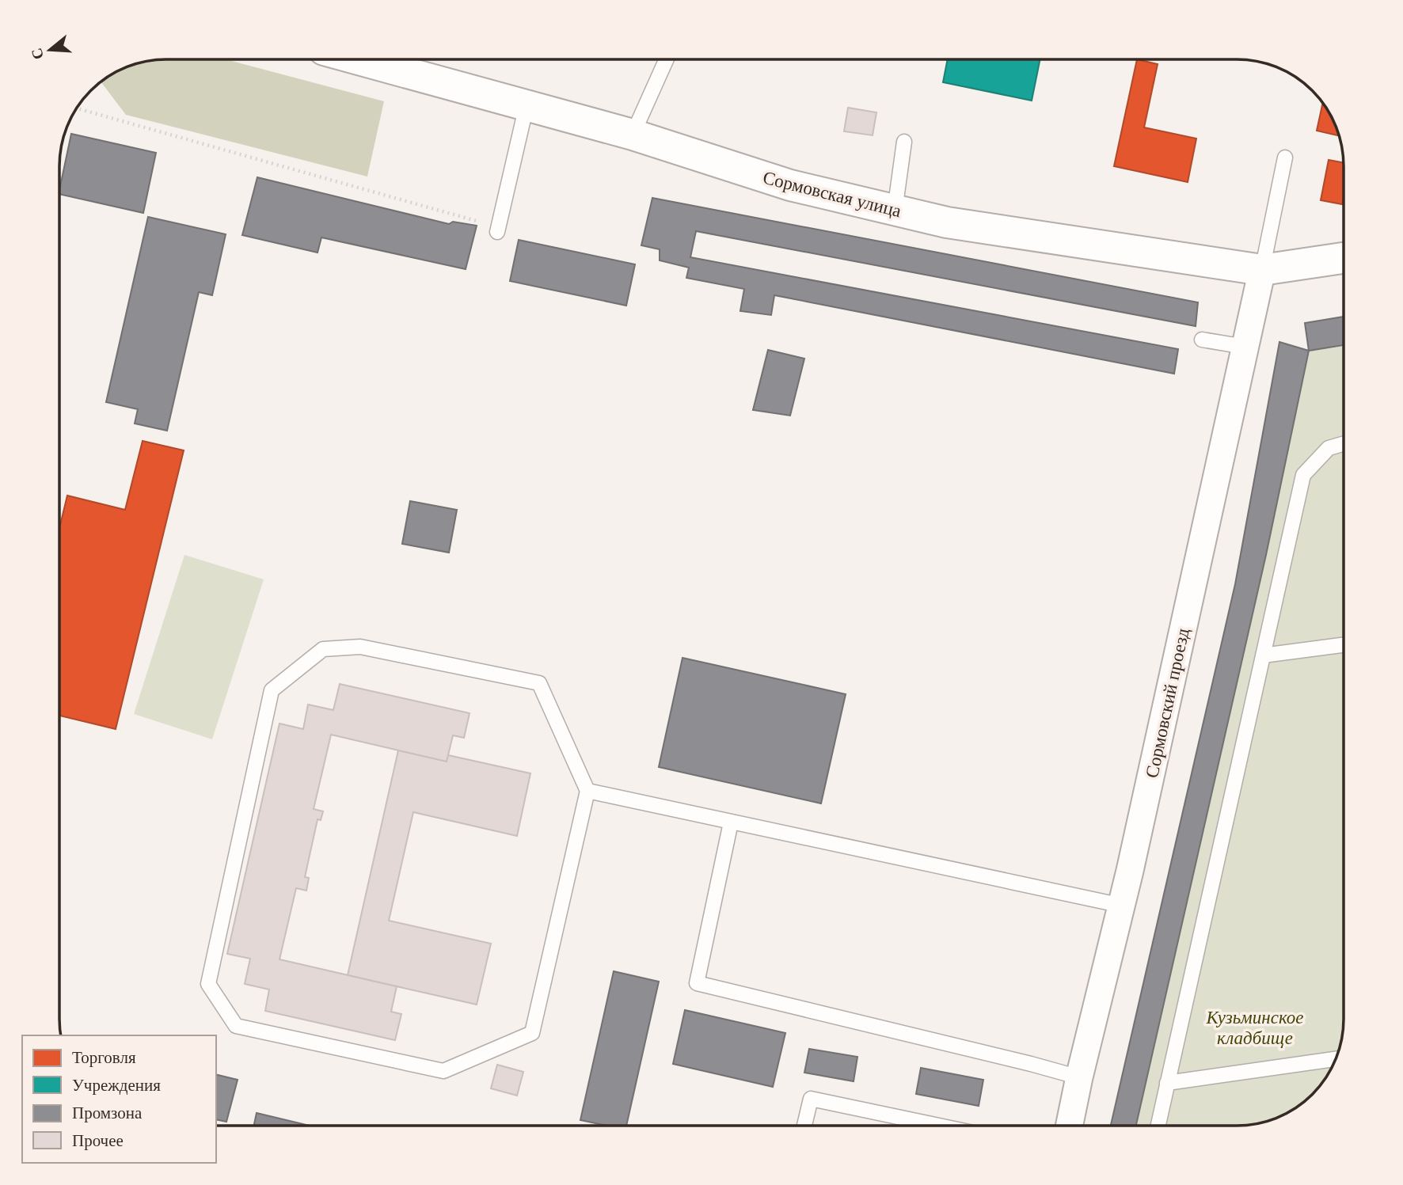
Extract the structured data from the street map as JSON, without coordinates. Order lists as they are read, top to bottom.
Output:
{
  "streets": {
    "street": ["Сормовская улица", "Сормовский проезд"]
  },
  "crossings": [
    ["Сормовская улица", "Сормовский проезд"]
  ],
  "parks": ["Кузьминское кладбище"],
  "legend": [
    "Торговля",
    "Учреждения",
    "Промзона",
    "Прочее"
  ],
  "north": "left"
}
